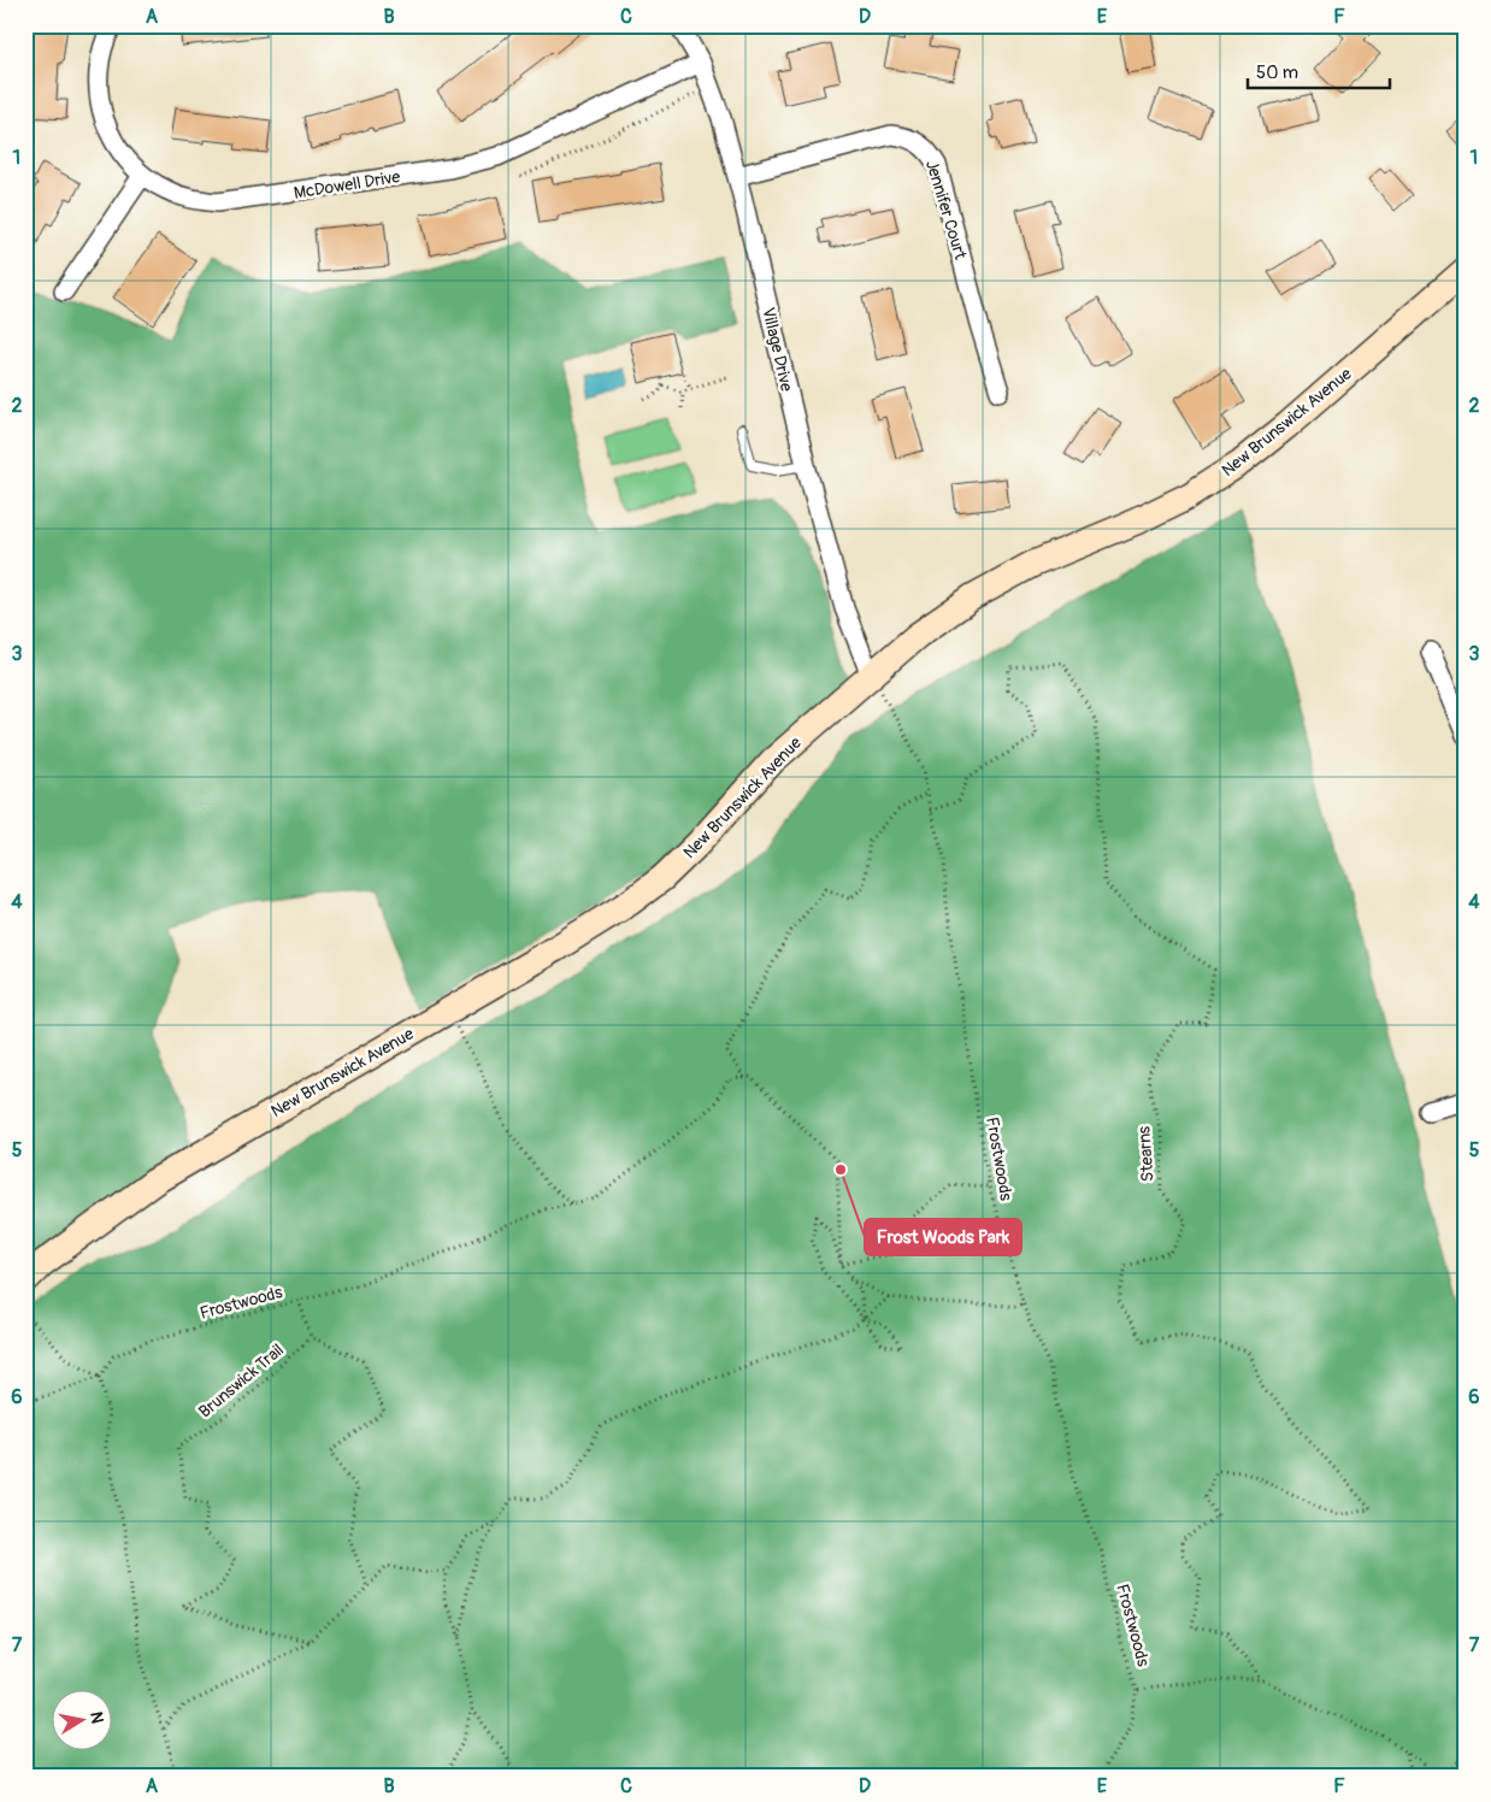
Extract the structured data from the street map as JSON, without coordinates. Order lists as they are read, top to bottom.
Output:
{
  "streets": {
    "street": [
      "McDowell Drive",
      "Jennifer Court",
      "Village Drive",
      "New Brunswick Avenue"
    ],
    "path": ["Stearns", "Frostwoods", "Brunswick Trail"]
  },
  "crossings": [
    ["McDowell Drive", "Village Drive"],
    ["Jennifer Court", "Village Drive"],
    ["Village Drive", "New Brunswick Avenue"],
    ["Village Drive", "Frostwoods"],
    ["New Brunswick Avenue", "Frostwoods"],
    ["Stearns", "Frostwoods"]
  ],
  "places": ["Frost Woods Park"],
  "scale_bar": "50 m",
  "north": "right",
  "grid": {
    "columns": [
      "A",
      "B",
      "C",
      "D",
      "E",
      "F"
    ],
    "rows": [
      "1",
      "2",
      "3",
      "4",
      "5",
      "6",
      "7"
    ]
  }
}
